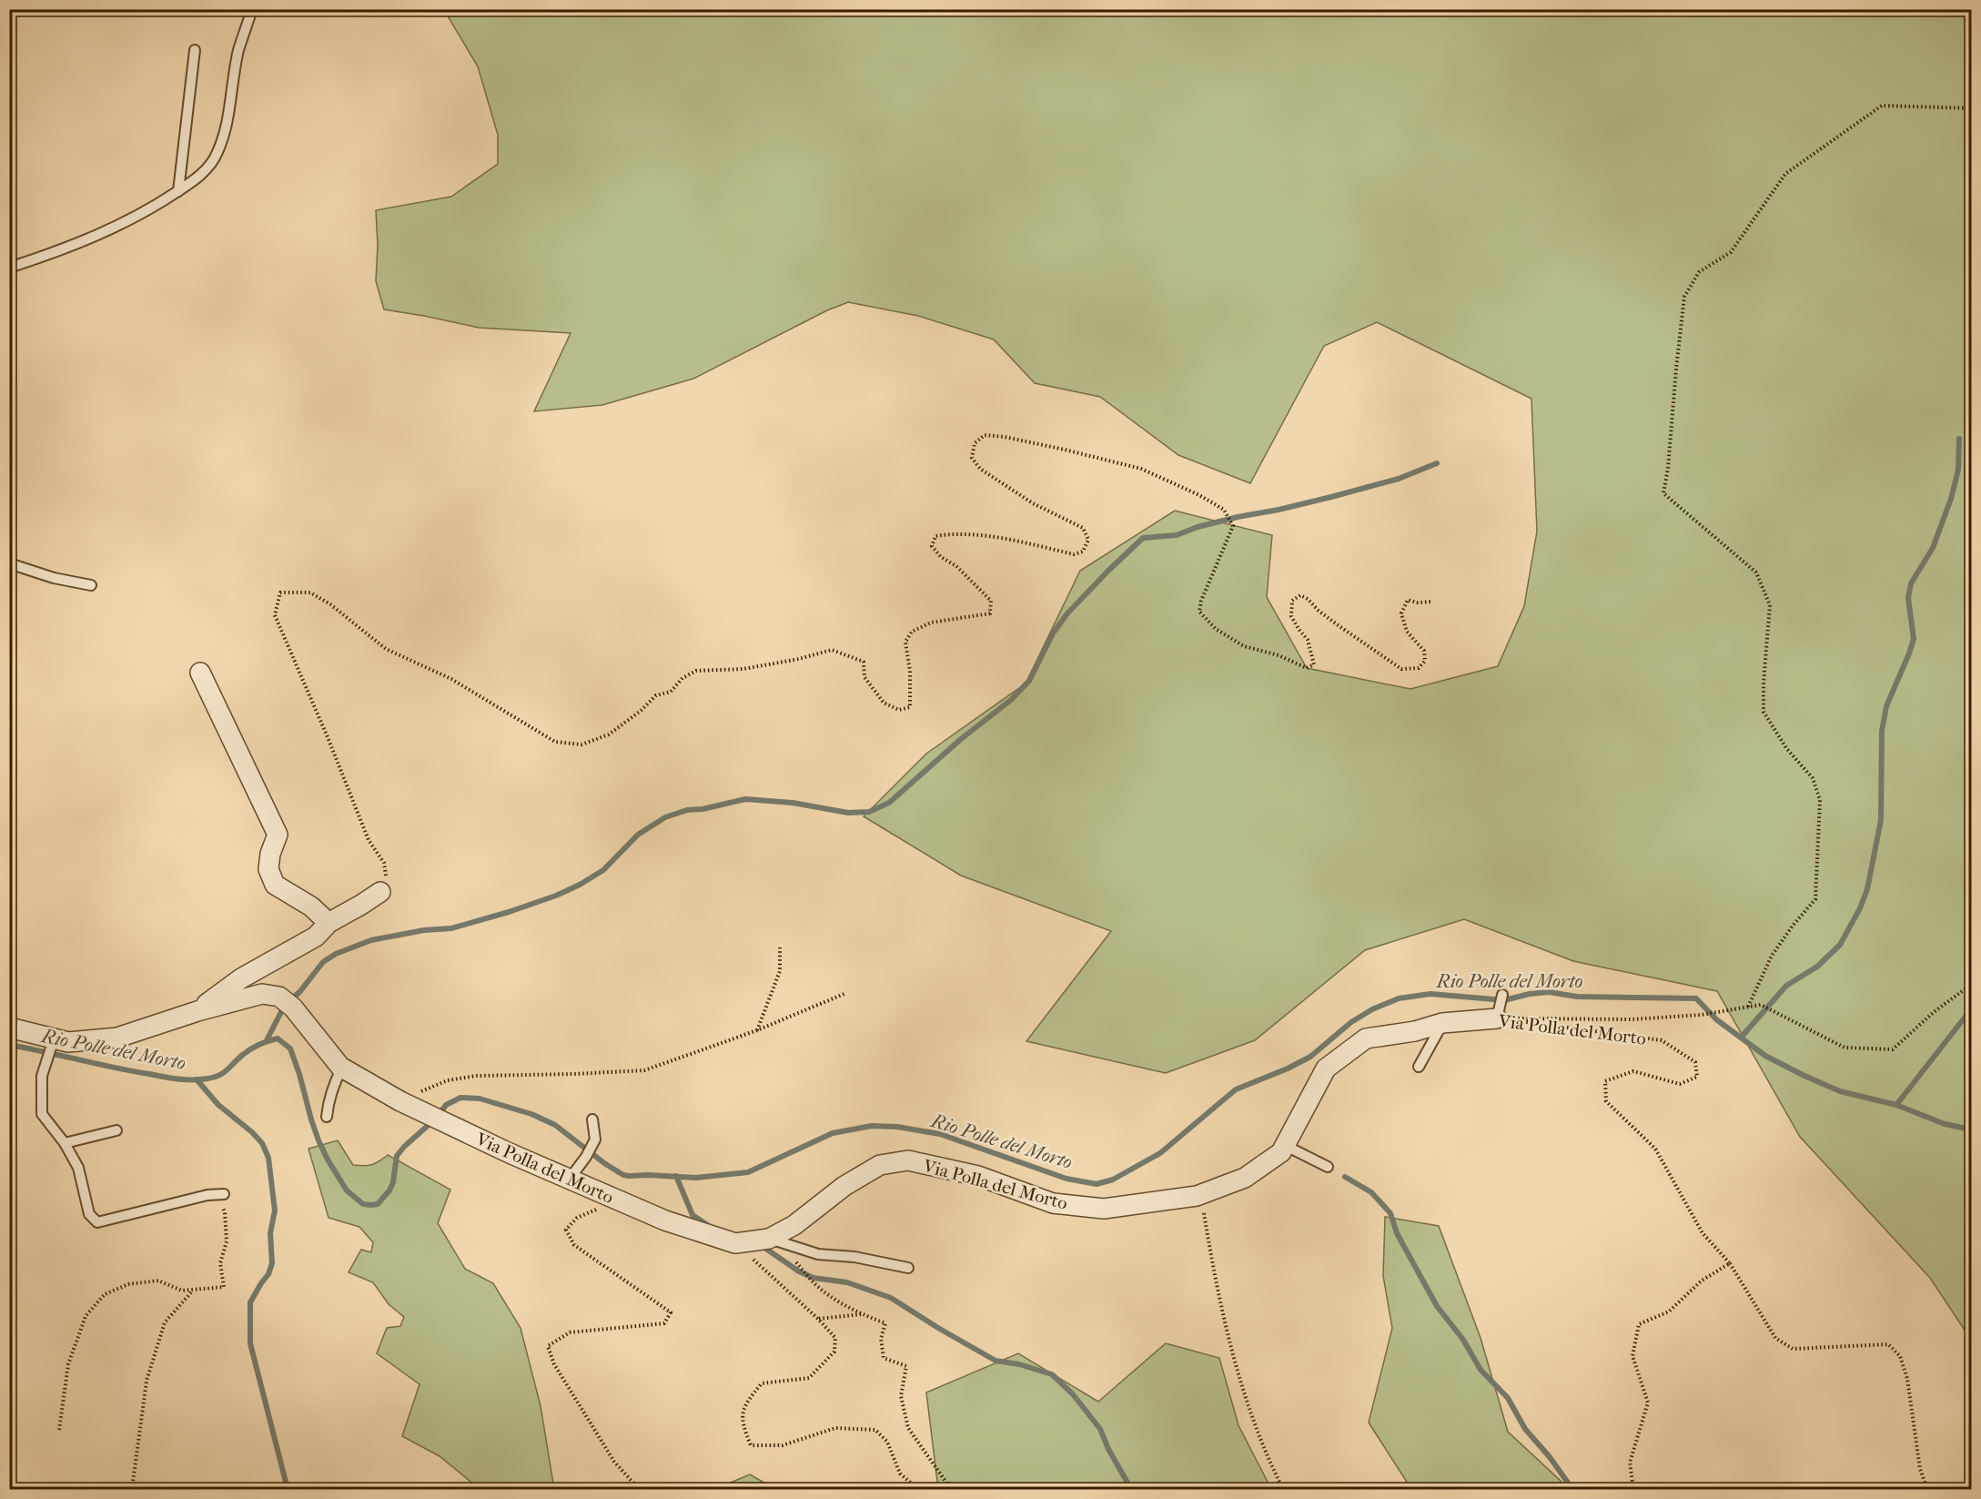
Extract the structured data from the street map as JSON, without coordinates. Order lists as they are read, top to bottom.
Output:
{
  "streets": {
    "street": ["Via Polla del Morto"]
  },
  "water": ["Rio Polle del Morto"]
}
